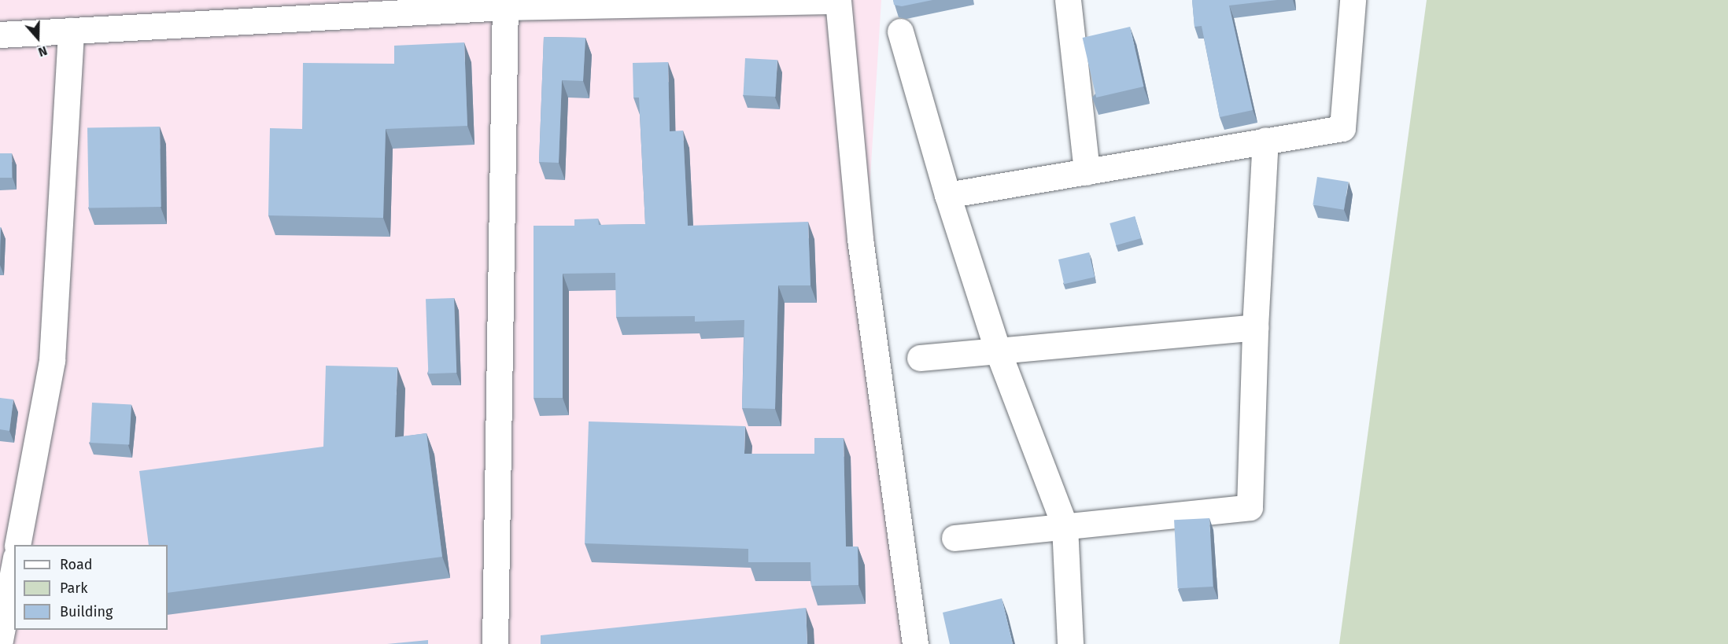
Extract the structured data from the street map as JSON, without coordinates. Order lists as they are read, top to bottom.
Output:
{
  "legend": ["Road", "Park", "Building"],
  "north": "bottom"
}
